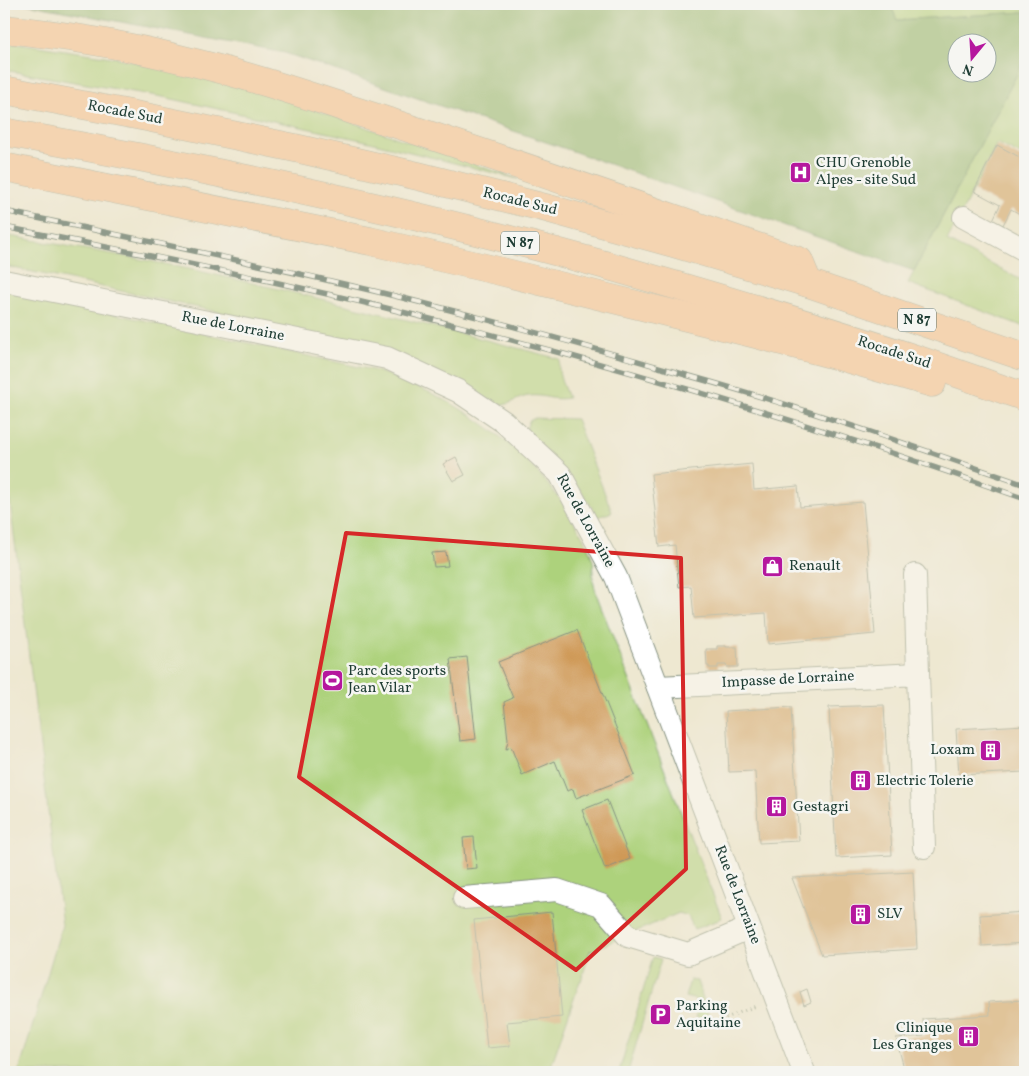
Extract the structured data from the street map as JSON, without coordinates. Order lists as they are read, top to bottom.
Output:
{
  "streets": {
    "highway": ["Rocade Sud", "N 87"],
    "street": ["Rue de Lorraine", "Impasse de Lorraine"]
  },
  "crossings": [
    ["Rue de Lorraine", "Impasse de Lorraine"]
  ],
  "places": {
    "hospital": ["CHU Grenoble Alpes - site Sud"],
    "shop": ["Renault"],
    "sports": ["Parc des sports Jean Vilar"],
    "building": [
      "Loxam",
      "Electric Tolerie",
      "Gestagri",
      "SLV",
      "Clinique Les Granges"
    ],
    "parking": ["Parking Aquitaine"]
  },
  "north": "bottom"
}
